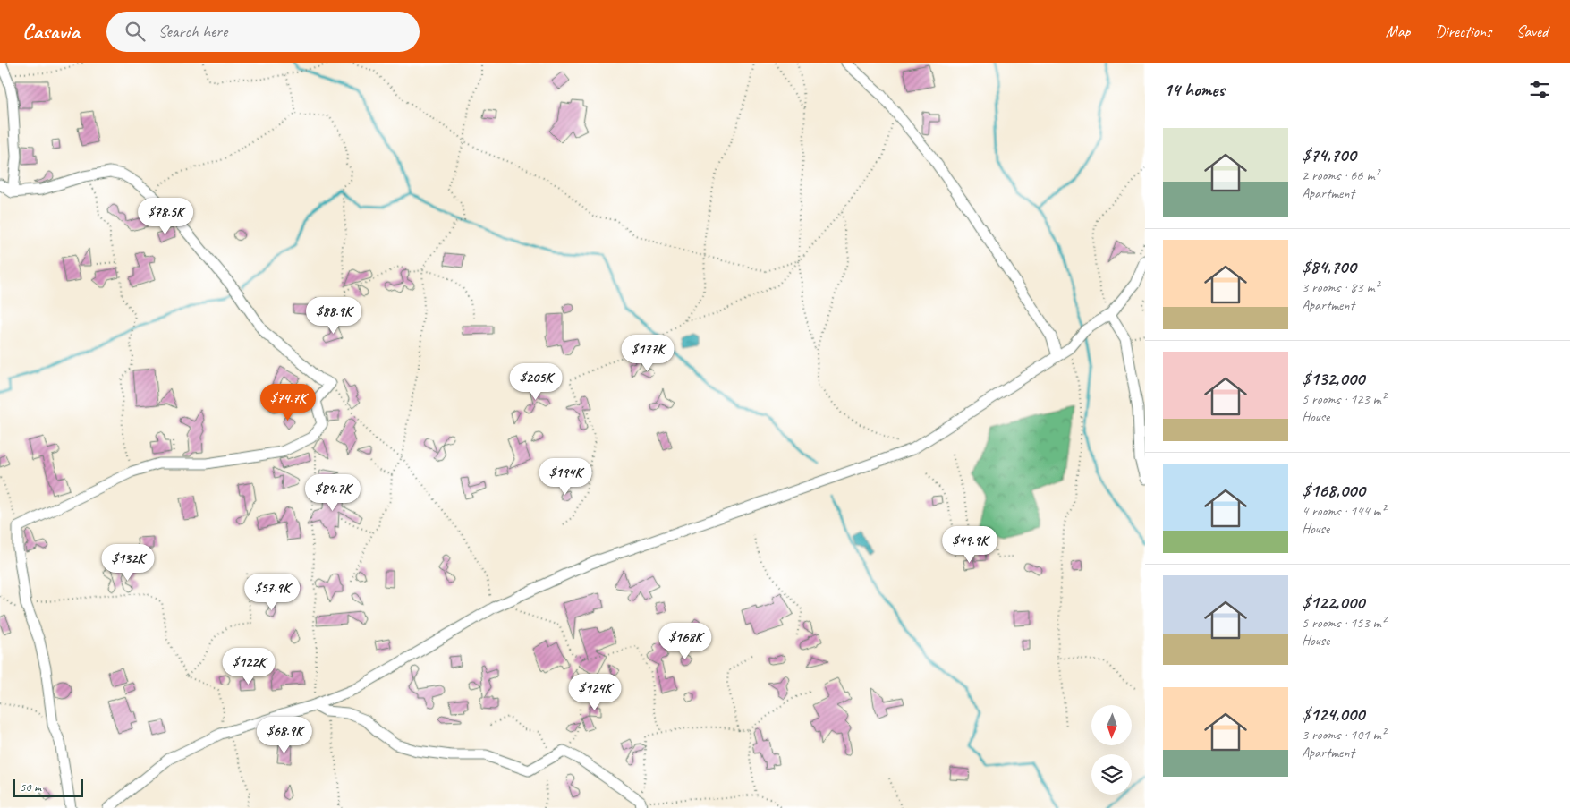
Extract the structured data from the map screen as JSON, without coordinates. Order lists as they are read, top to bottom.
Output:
{
  "scale_bar": "50 m",
  "north": "bottom",
  "page": {
    "header": "Casavia",
    "search": "Search here",
    "nav": ["Map", "Directions", "Saved"],
    "heading": "14 homes",
    "list": [
      {
        "name": "$74,700",
        "note": "2 rooms · 66 m² · Apartment"
      },
      {
        "name": "$84,700",
        "note": "3 rooms · 83 m² · Apartment"
      },
      {
        "name": "$132,000",
        "note": "5 rooms · 123 m² · House"
      },
      {
        "name": "$168,000",
        "note": "4 rooms · 144 m² · House"
      },
      {
        "name": "$122,000",
        "note": "5 rooms · 153 m² · House"
      },
      {
        "name": "$124,000",
        "note": "3 rooms · 101 m² · Apartment"
      }
    ],
    "price": [
      "$78.5K",
      "$88.9K",
      "$177K",
      "$205K",
      "$74.7K",
      "$194K",
      "$84.7K",
      "$49.9K",
      "$132K",
      "$57.9K",
      "$168K",
      "$122K",
      "$124K",
      "$68.9K"
    ],
    "scale": "50 m"
  }
}
